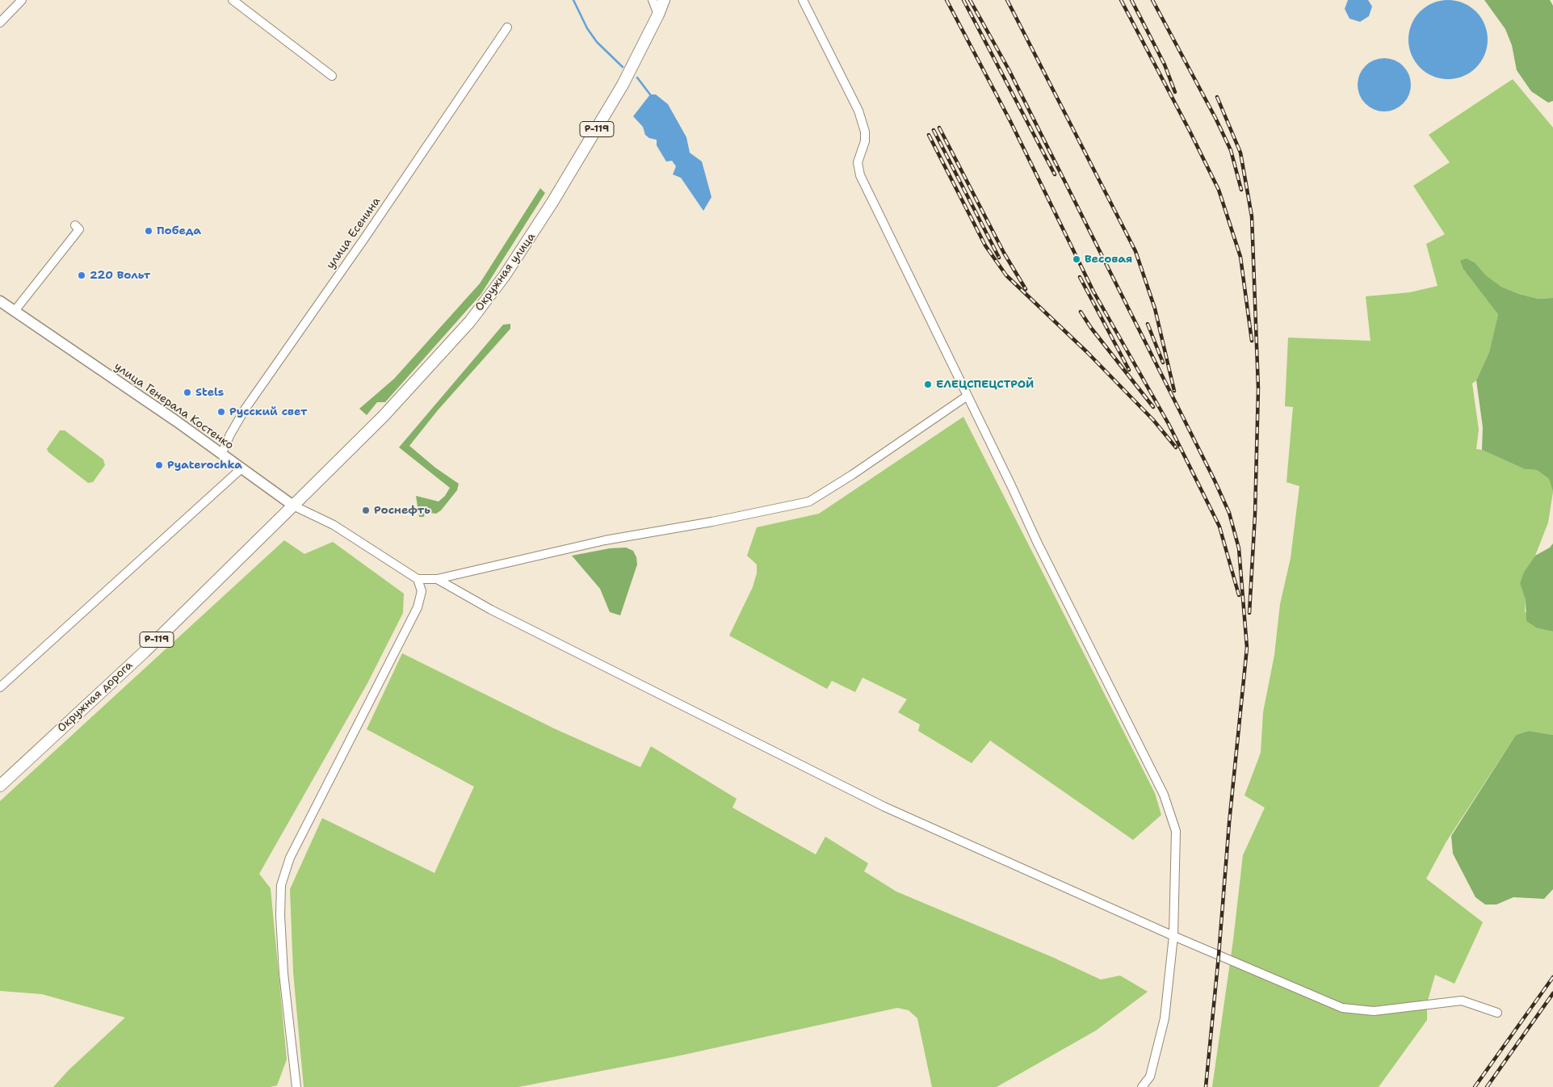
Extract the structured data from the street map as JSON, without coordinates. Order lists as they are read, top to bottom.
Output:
{
  "streets": {
    "highway": ["Р-119", "Окружная улица", "Окружная дорога"],
    "main road": ["улица Генерала Костенко"],
    "street": ["улица Есенина"]
  },
  "crossings": [
    ["улица Есенина", "улица Генерала Костенко"],
    ["Окружная улица", "улица Генерала Костенко"],
    ["Окружная улица", "Окружная дорога"],
    ["улица Генерала Костенко", "Окружная дорога"]
  ],
  "places": [
    "Победа",
    "Весовая",
    "220 Вольт",
    "ЕЛЕЦСПЕЦСТРОЙ",
    "Stels",
    "Русский свет",
    "Pyaterochka",
    "Роснефть"
  ]
}
